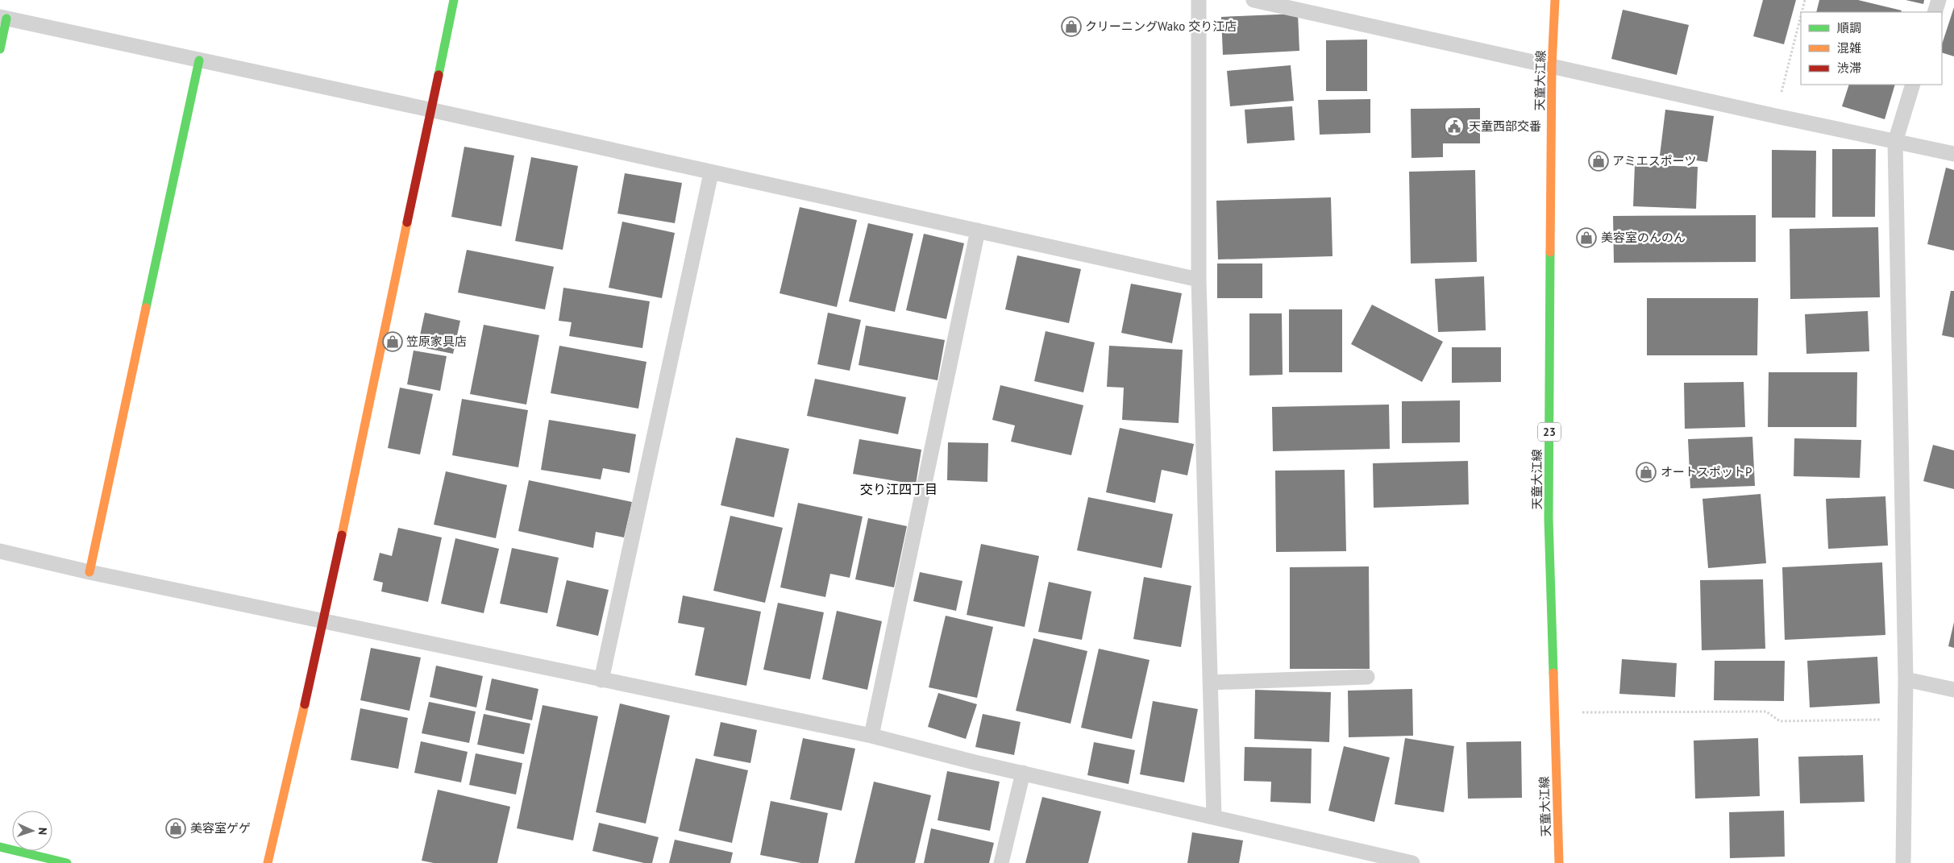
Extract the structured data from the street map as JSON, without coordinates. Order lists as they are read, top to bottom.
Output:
{
  "streets": {
    "street": ["天童大江線", "23"]
  },
  "districts": ["交り江四丁目"],
  "places": {
    "shop": [
      "クリーニングWako 交り江店",
      "アミエスポーツ",
      "美容室のんのん",
      "笠原家具店",
      "オートスポットP",
      "美容室ゲゲ"
    ],
    "public building": ["天童西部交番"]
  },
  "legend": ["順調", "混雑", "渋滞"],
  "north": "right"
}
